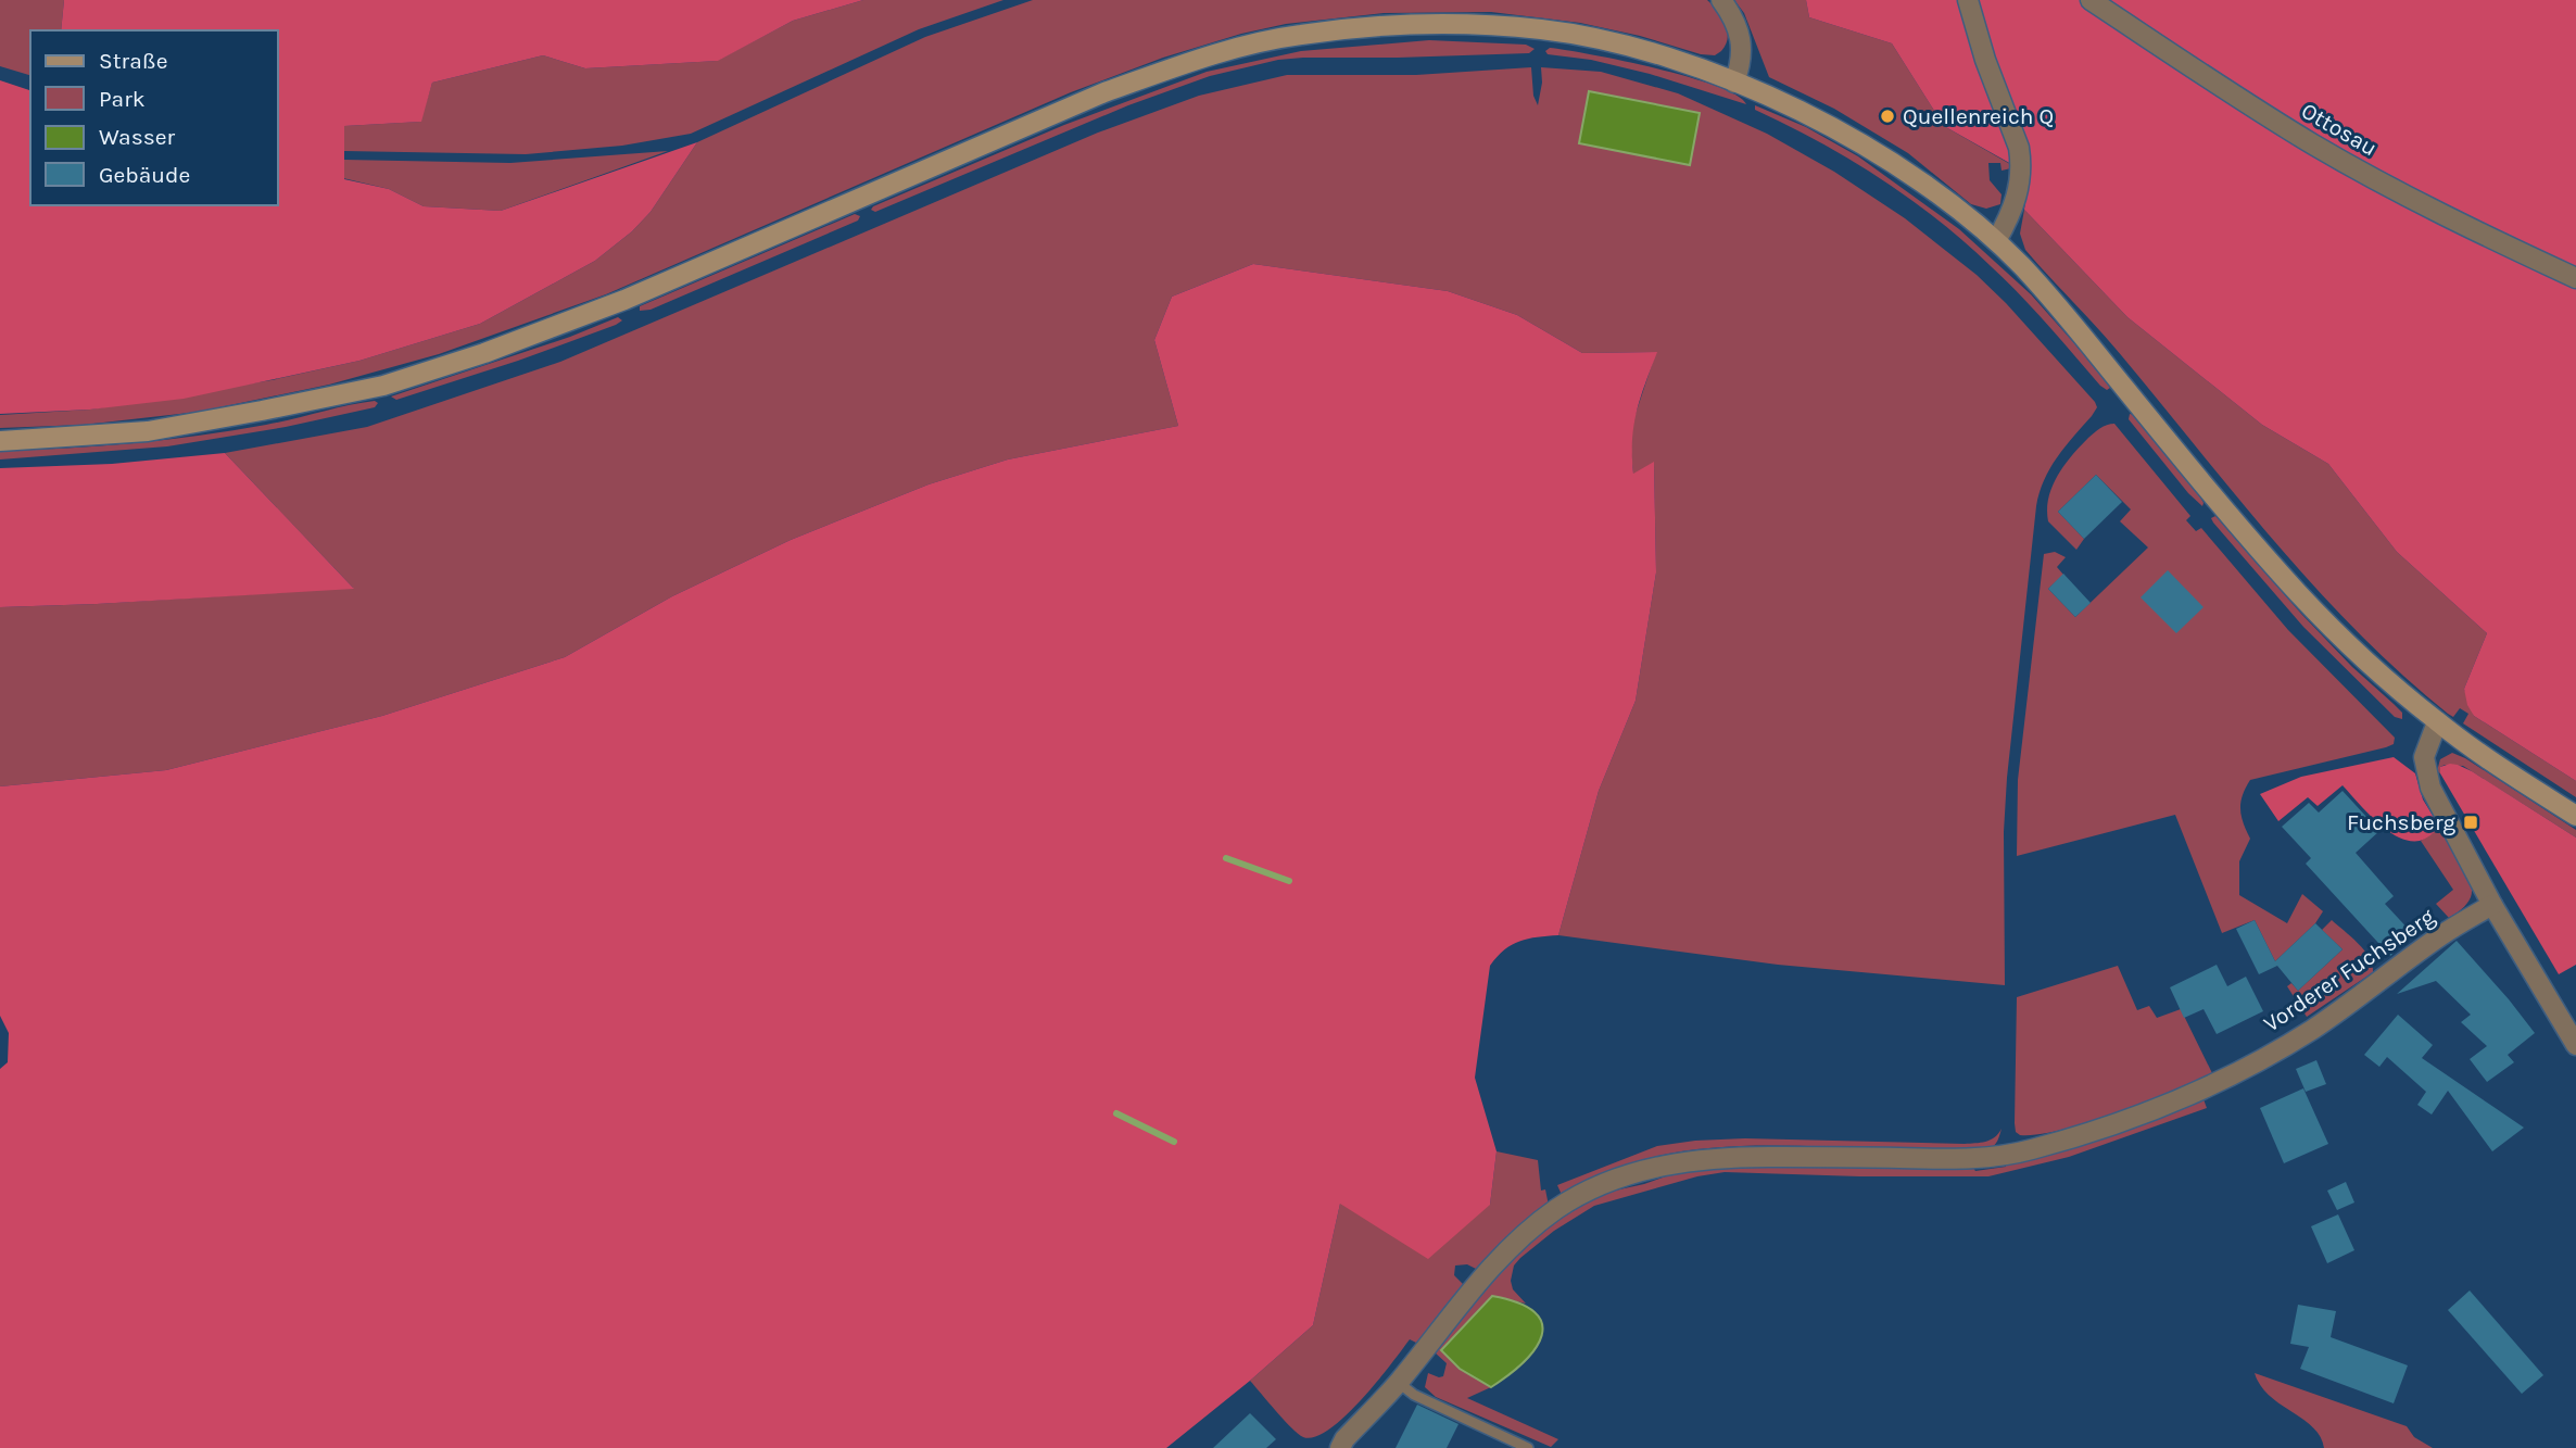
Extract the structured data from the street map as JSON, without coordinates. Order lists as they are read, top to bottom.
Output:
{
  "streets": {
    "street": ["Ottosau", "Vorderer Fuchsberg"]
  },
  "places": {
    "other": ["Quellenreich Q"],
    "transit": ["Fuchsberg"]
  },
  "legend": [
    "Straße",
    "Park",
    "Wasser",
    "Gebäude"
  ]
}
